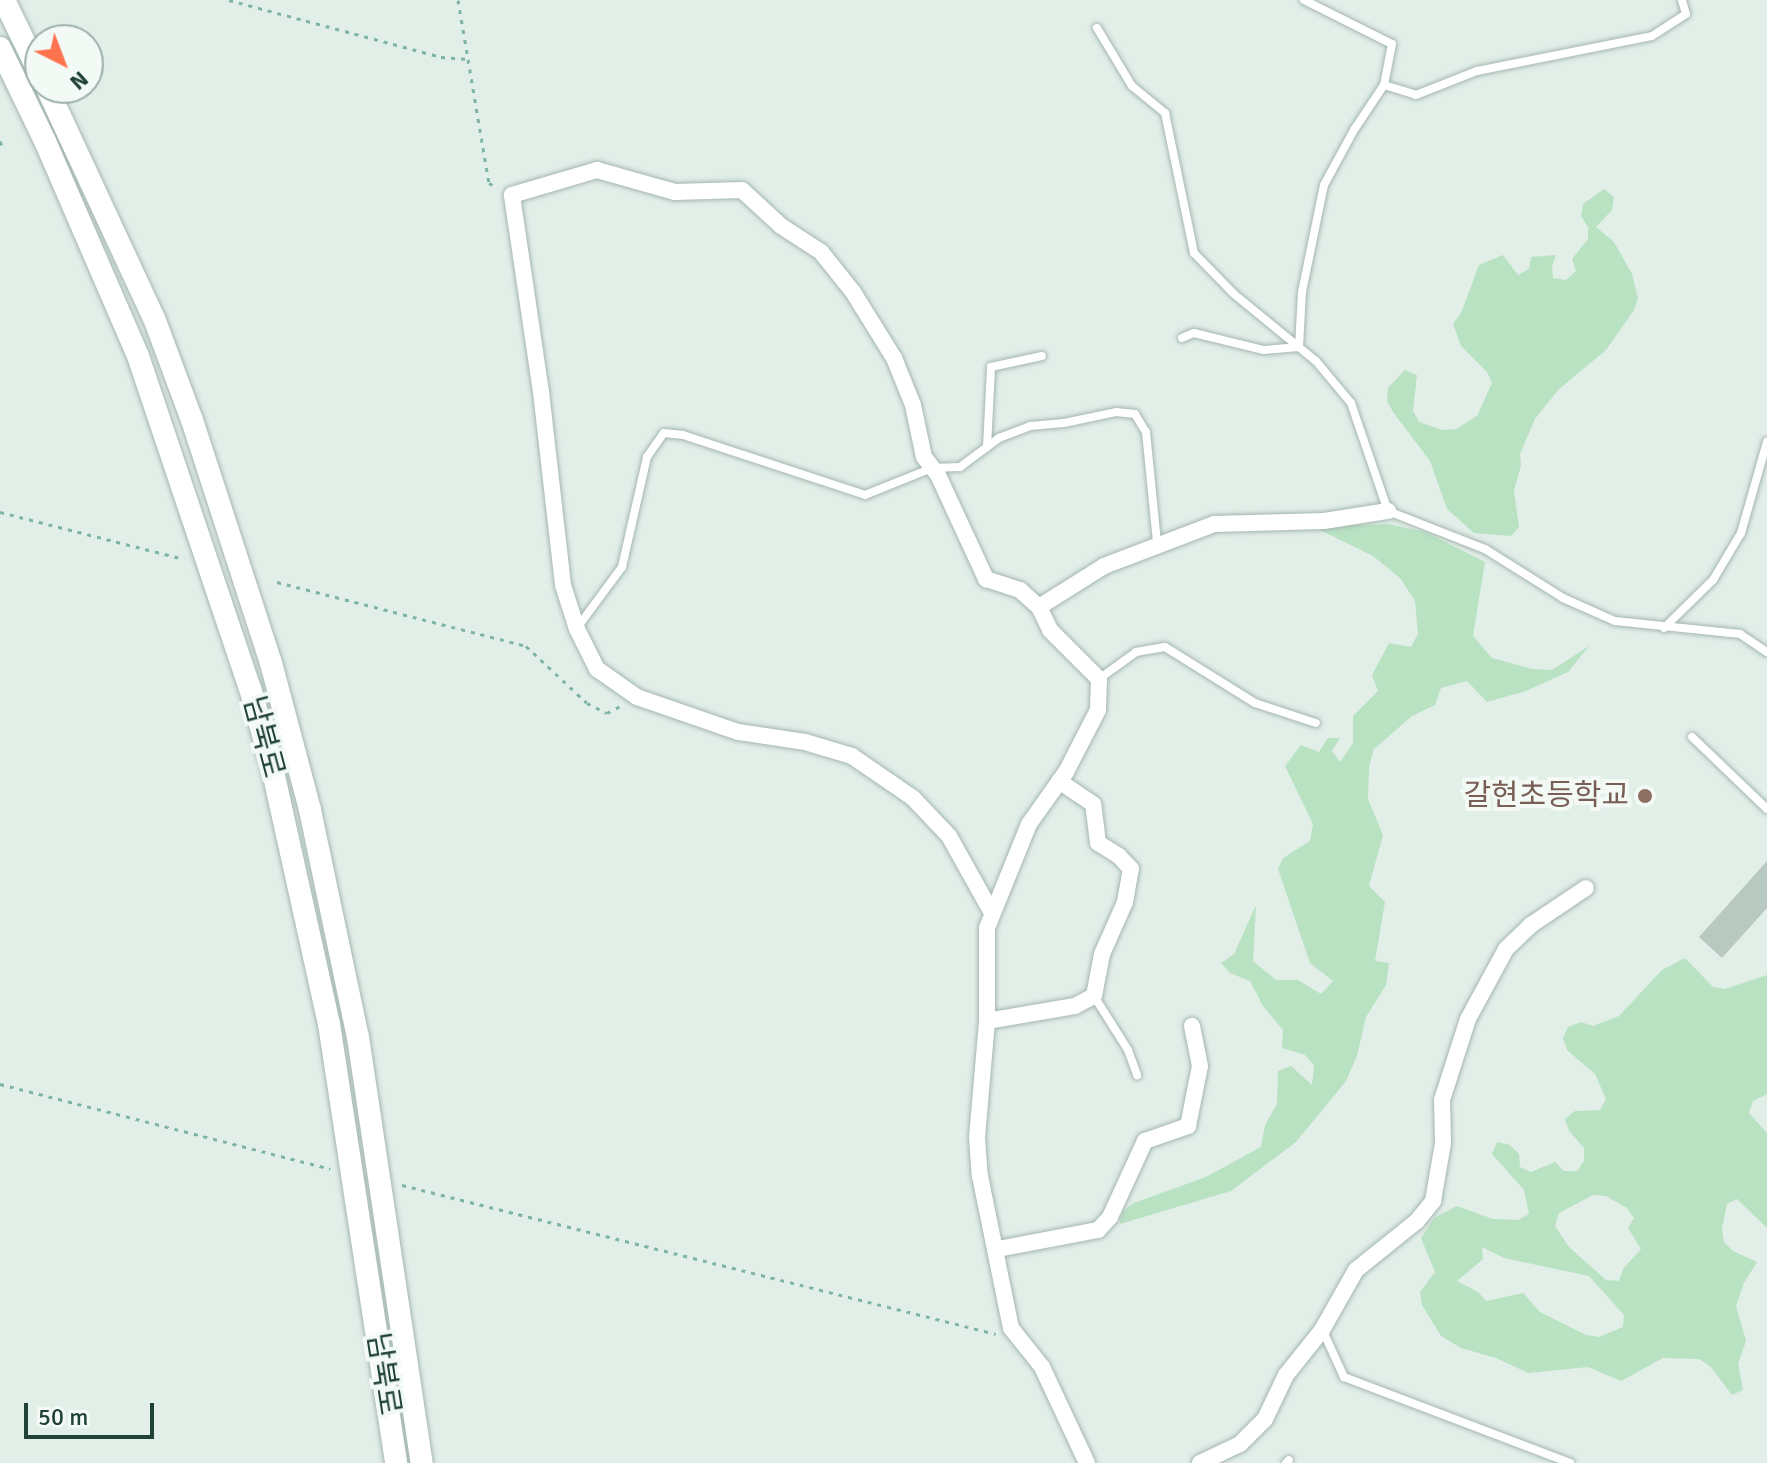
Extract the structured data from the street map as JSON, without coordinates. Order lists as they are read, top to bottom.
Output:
{
  "streets": {
    "main road": ["남북로"]
  },
  "places": ["갈현초등학교"],
  "scale_bar": "50 m",
  "north": "bottom right"
}
